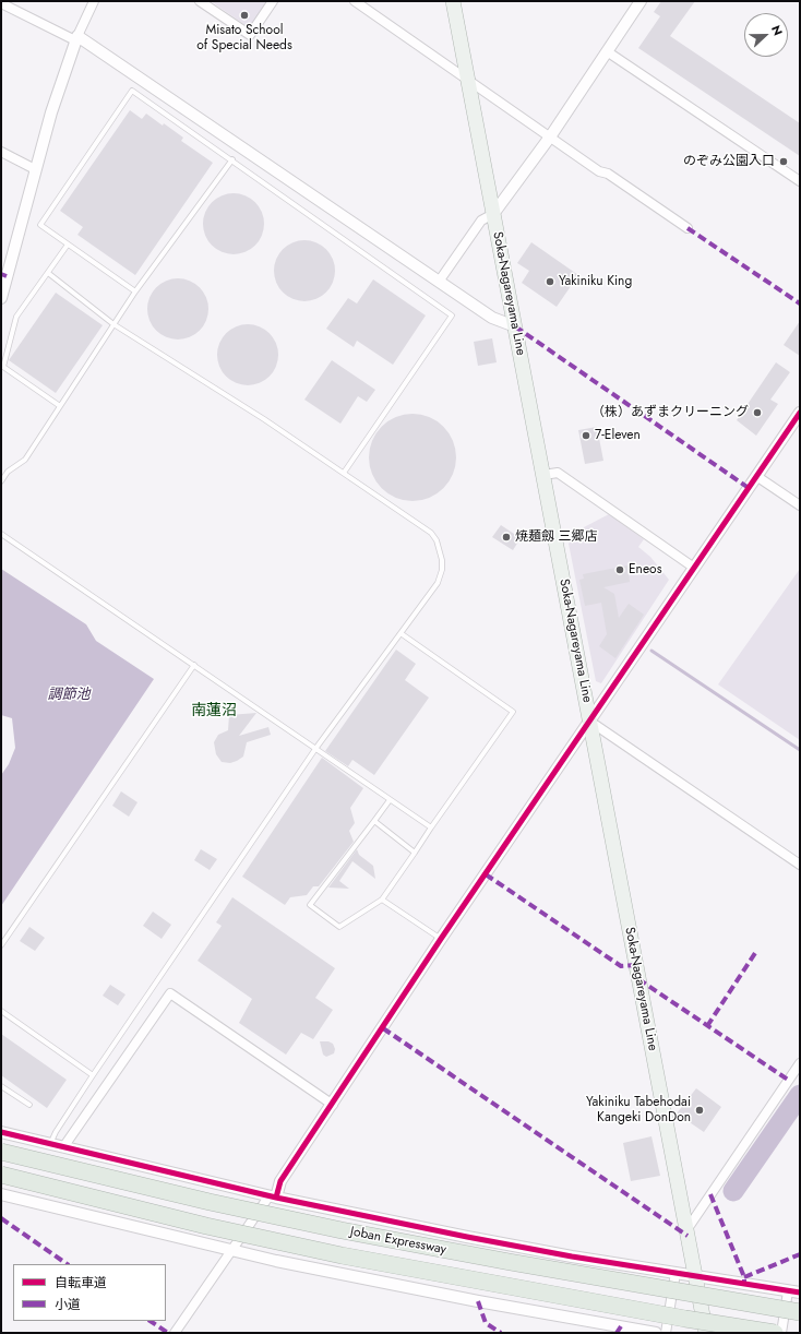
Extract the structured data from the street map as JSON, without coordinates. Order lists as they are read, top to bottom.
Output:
{
  "streets": {
    "highway": ["Joban Expressway"],
    "main road": ["Soka-Nagareyama Line"]
  },
  "districts": ["南蓮沼"],
  "water": ["調節池"],
  "places": [
    "Misato School of Special Needs",
    "のぞみ公園入口",
    "Yakiniku King",
    "（株）あずまクリーニング",
    "7-Eleven",
    "焼麺劔 三郷店",
    "Eneos",
    "Yakiniku Tabehodai Kangeki DonDon"
  ],
  "legend": ["自転車道", "小道"],
  "north": "right"
}
